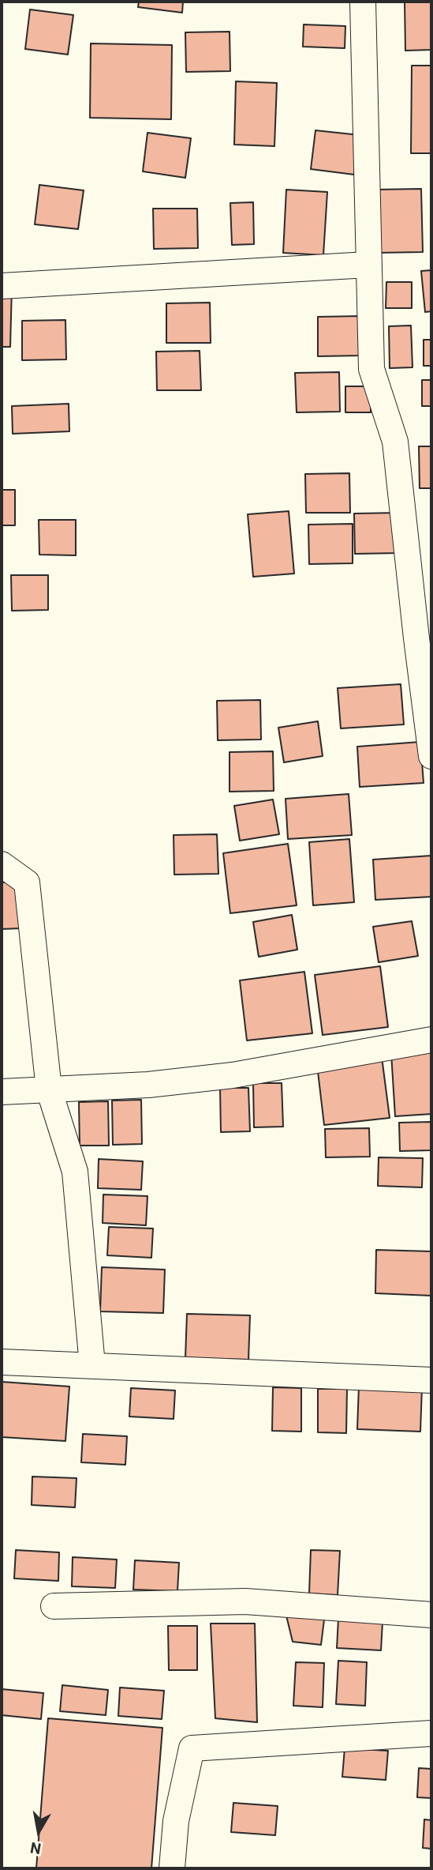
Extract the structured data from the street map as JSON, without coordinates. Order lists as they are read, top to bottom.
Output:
{
  "north": "bottom"
}
